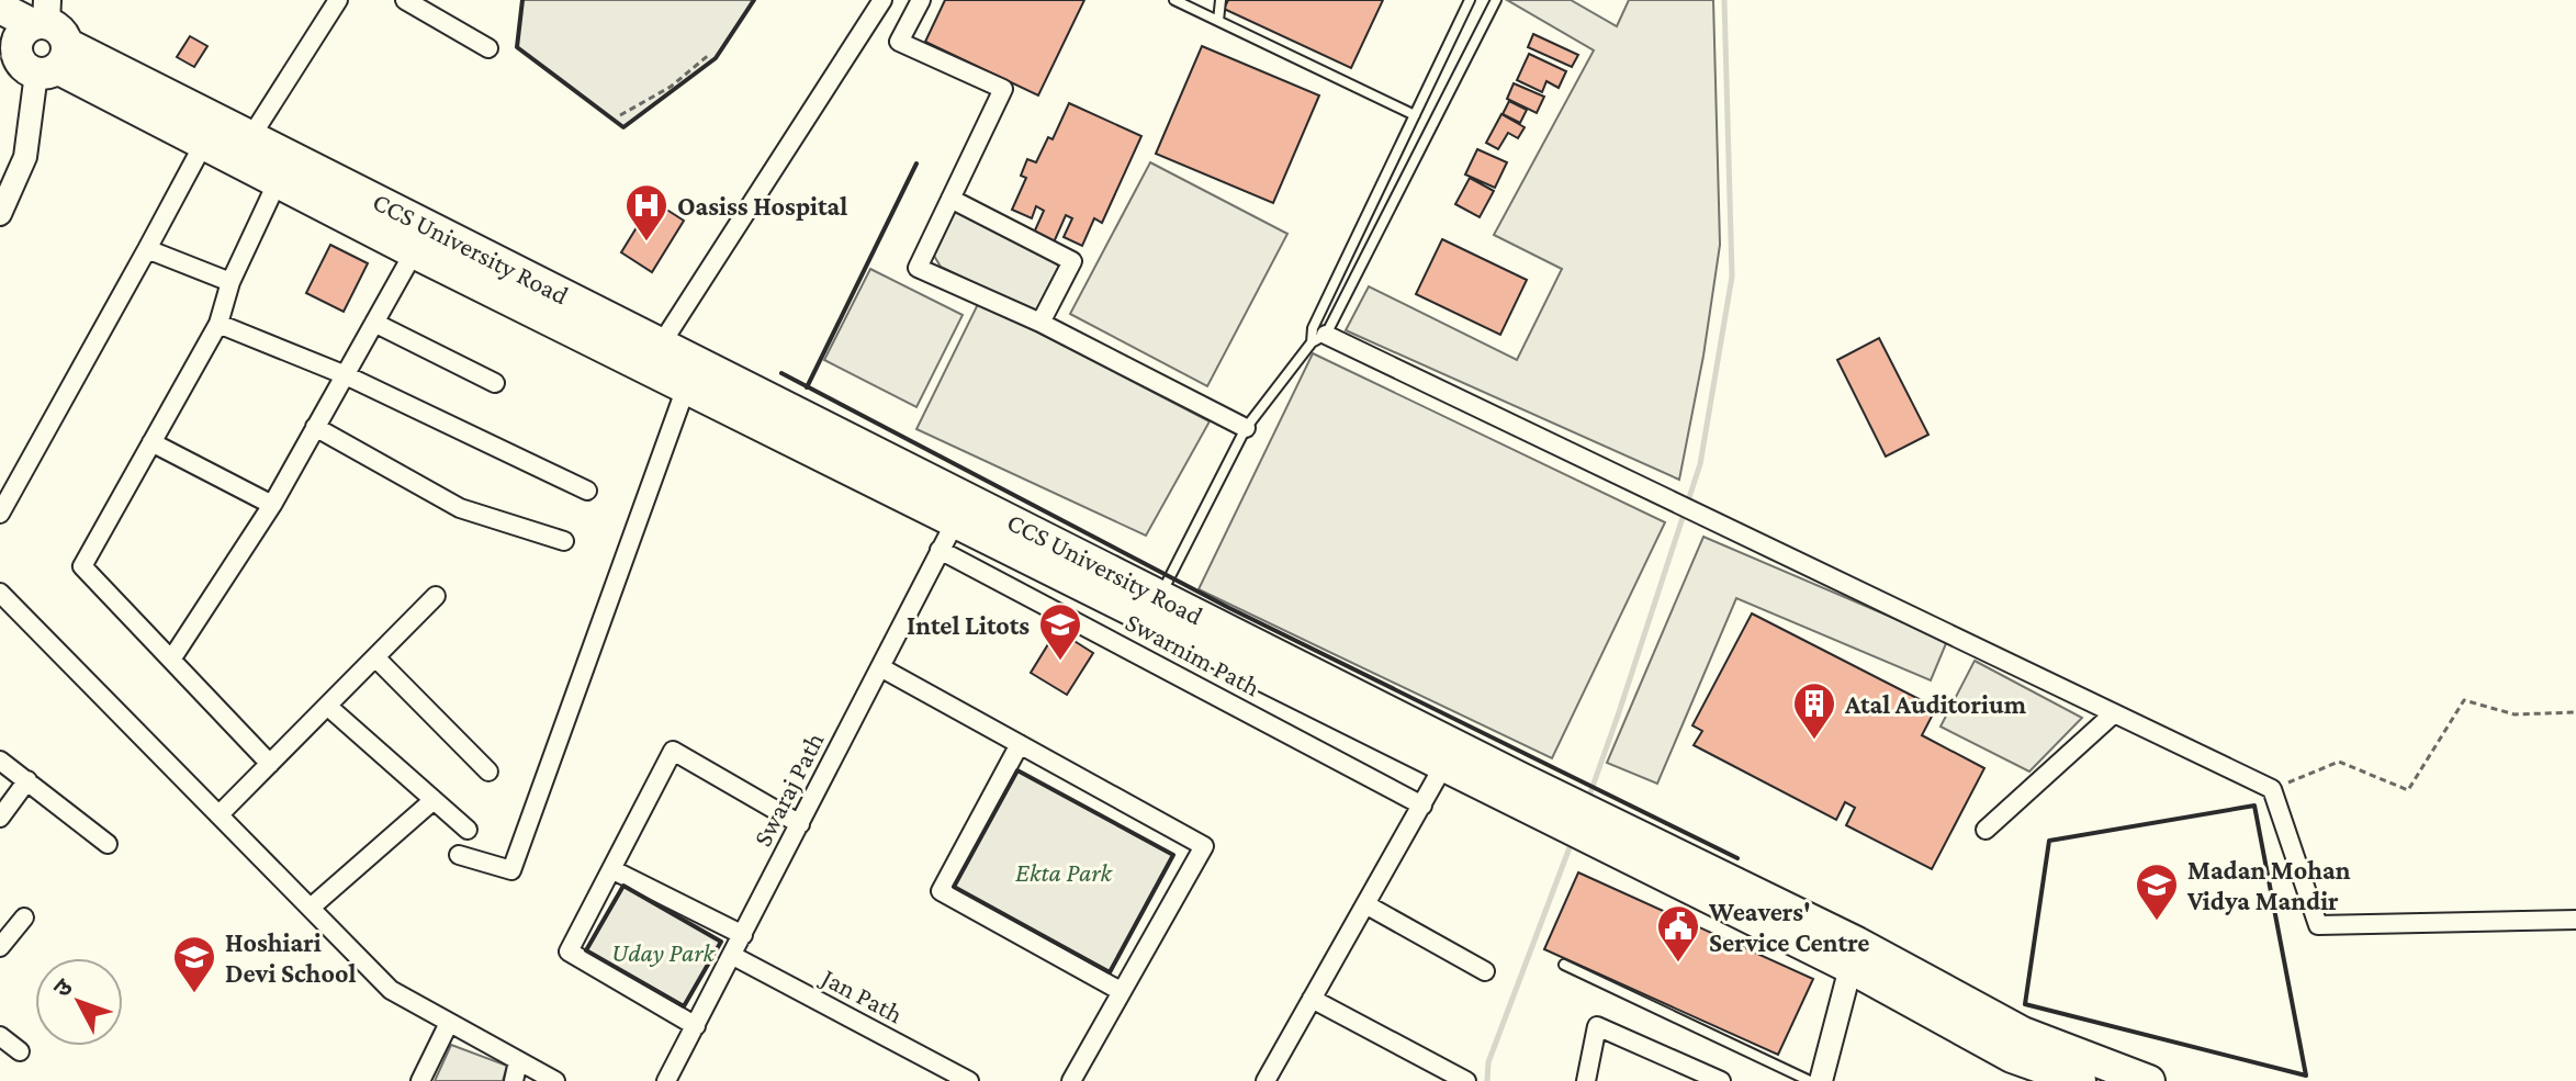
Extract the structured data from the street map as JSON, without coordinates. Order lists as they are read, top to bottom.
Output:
{
  "streets": {
    "highway": ["CCS University Road"],
    "street": ["Swarnim Path", "Swaraj Path", "Jan Path"]
  },
  "crossings": [
    ["CCS University Road", "Swaraj Path"],
    ["Swarnim Path", "Swaraj Path"],
    ["Swaraj Path", "Jan Path"]
  ],
  "parks": ["Ekta Park", "Uday Park"],
  "places": {
    "hospital": ["Oasiss Hospital"],
    "school or university": ["Intel Litots", "Madan Mohan Vidya Mandir", "Hoshiari Devi School"],
    "building": ["Atal Auditorium"],
    "public building": ["Weavers' Service Centre"]
  },
  "north": "top left"
}
